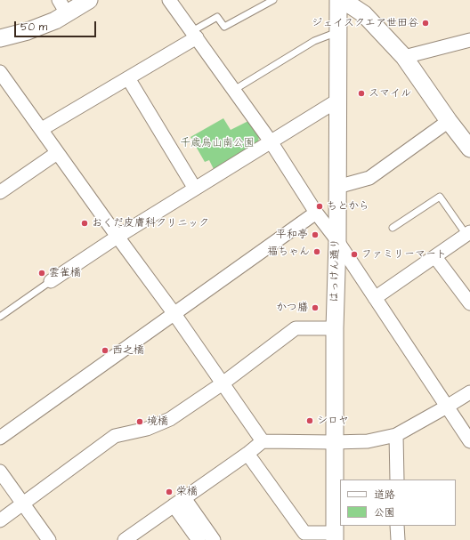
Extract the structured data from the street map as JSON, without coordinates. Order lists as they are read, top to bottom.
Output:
{
  "streets": {
    "street": ["はっけん通り"]
  },
  "parks": ["千歳烏山南公園"],
  "places": [
    "ジェイスクエア世田谷",
    "スマイル",
    "ちとから",
    "おくだ皮膚科クリニック",
    "平和亭",
    "福ちゃん",
    "ファミリーマート",
    "雲雀橋",
    "かつ膳",
    "西之橋",
    "シロヤ",
    "境橋",
    "栄橋"
  ],
  "legend": ["道路", "公園"],
  "scale_bar": "50 m"
}
